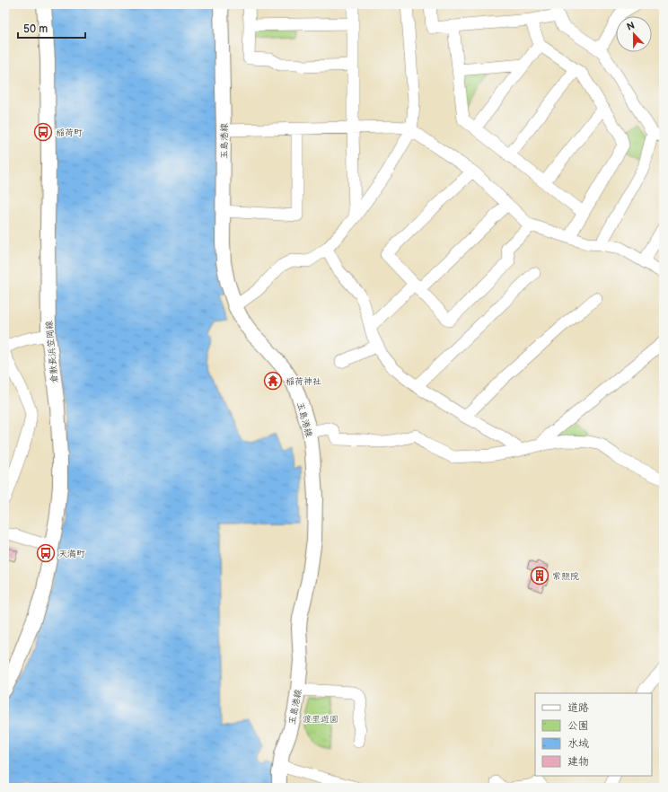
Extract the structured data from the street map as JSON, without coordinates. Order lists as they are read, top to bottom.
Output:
{
  "streets": {
    "main road": ["玉島港線", "倉敷長浜笠岡線"]
  },
  "parks": ["渡里遊園"],
  "places": {
    "bus stop": ["稲荷町", "天満町"],
    "temple": ["稲荷神社"],
    "building": ["常照院"]
  },
  "legend": [
    "道路",
    "公園",
    "水域",
    "建物"
  ],
  "scale_bar": "50 m",
  "north": "top"
}
